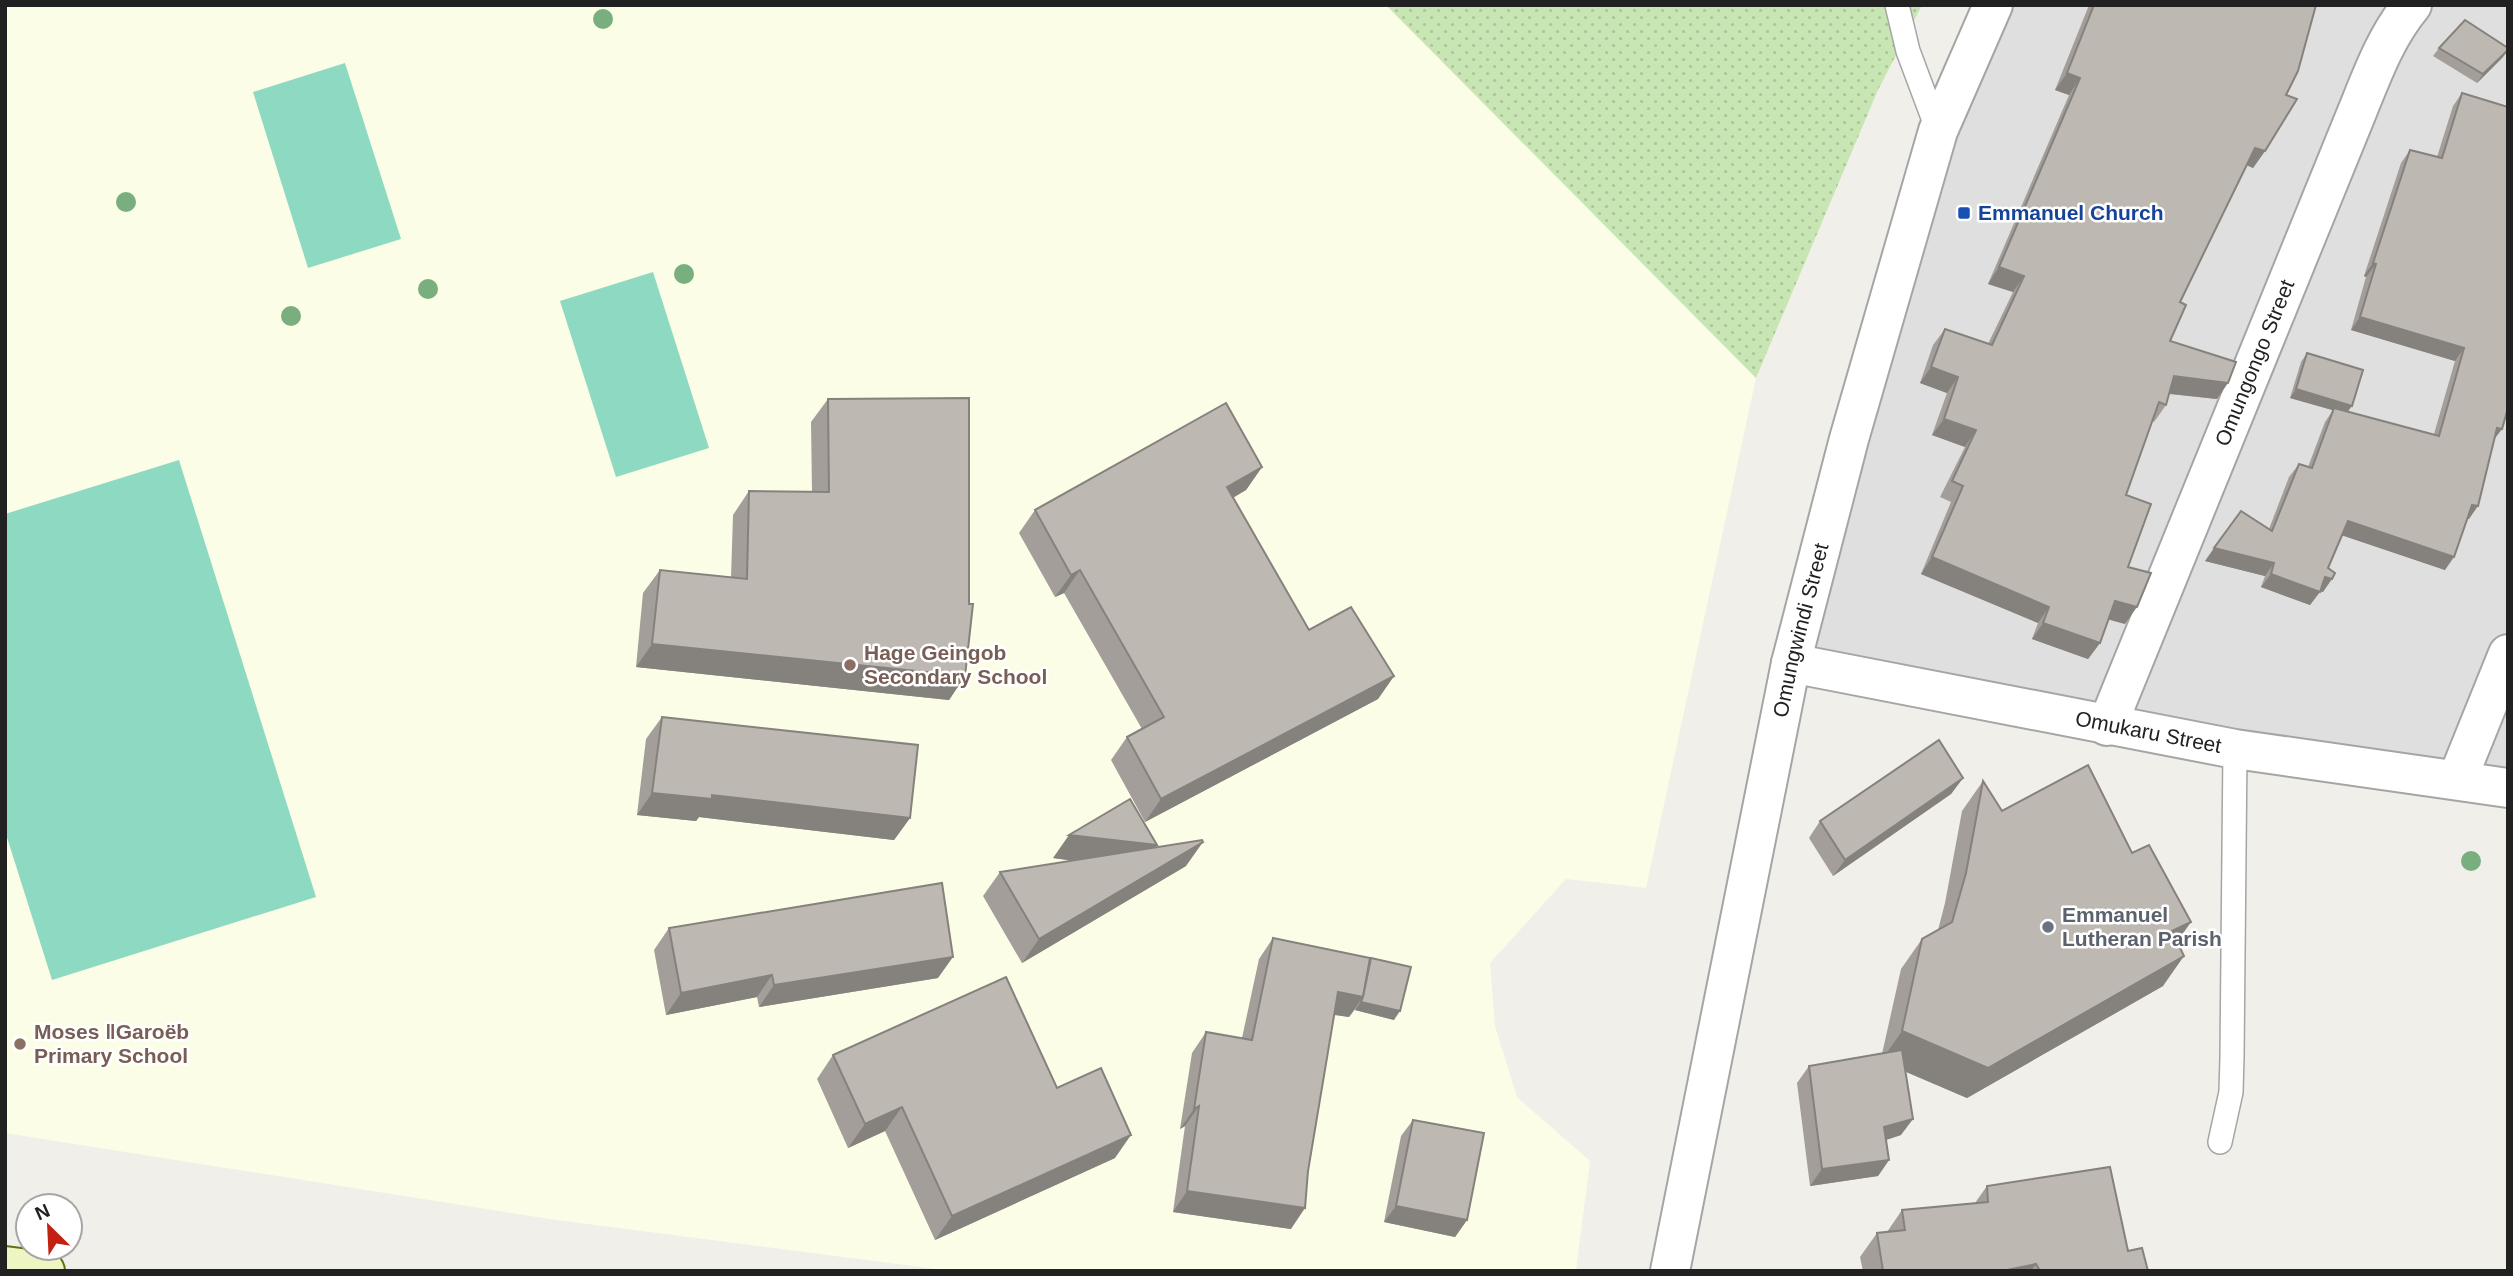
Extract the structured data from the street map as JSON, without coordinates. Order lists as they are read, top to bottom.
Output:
{
  "streets": {
    "street": ["Omungongo Street", "Omungwindi Street", "Omukaru Street"]
  },
  "crossings": [
    ["Omungongo Street", "Omukaru Street"],
    ["Omungwindi Street", "Omukaru Street"]
  ],
  "places": {
    "transit": ["Emmanuel Church"],
    "other": ["Hage Geingob Secondary School", "Emmanuel Lutheran Parish", "Moses ǁGaroëb Primary School"]
  },
  "north": "top left"
}
